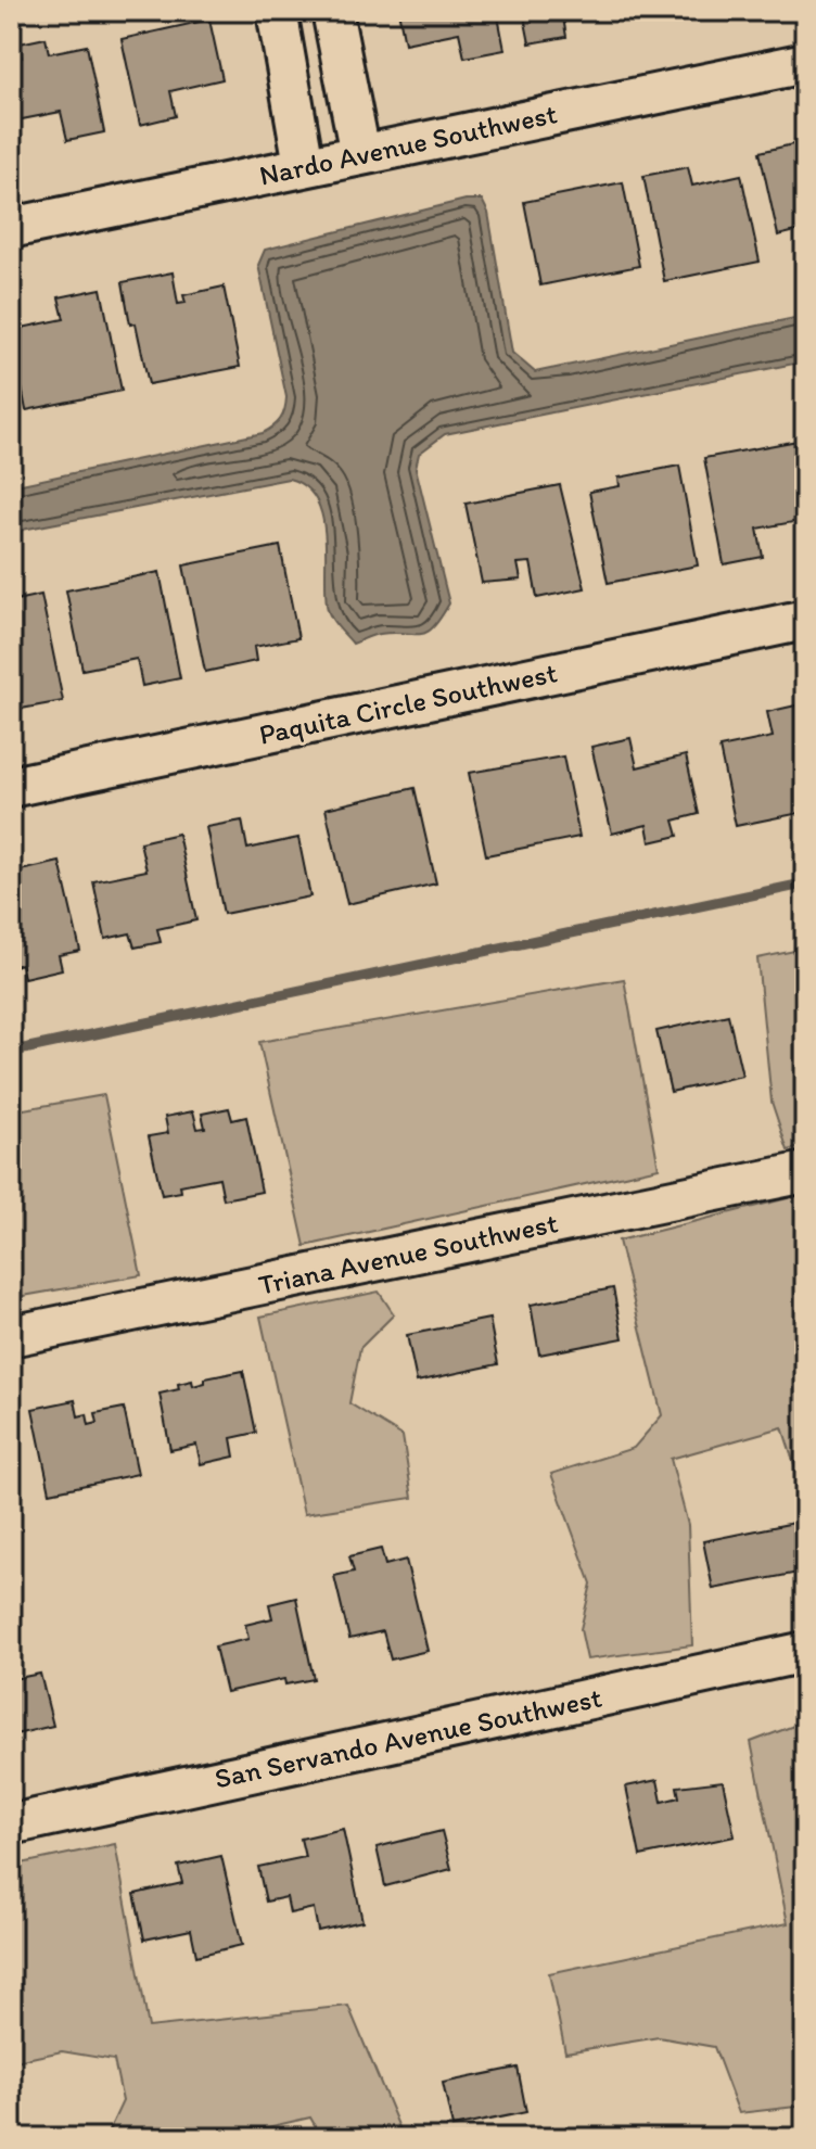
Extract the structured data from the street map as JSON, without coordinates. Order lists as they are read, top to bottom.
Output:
{
  "streets": {
    "street": [
      "Nardo Avenue Southwest",
      "Paquita Circle Southwest",
      "Triana Avenue Southwest",
      "San Servando Avenue Southwest"
    ]
  }
}
